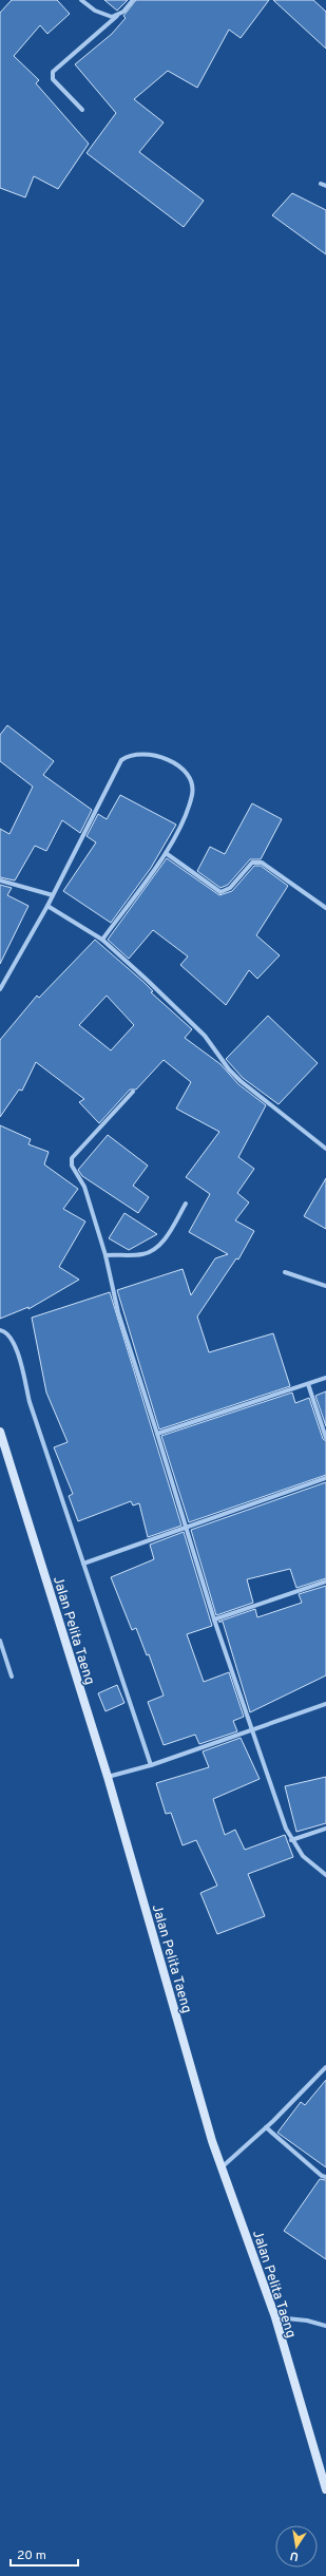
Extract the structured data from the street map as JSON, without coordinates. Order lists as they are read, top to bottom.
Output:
{
  "streets": {
    "street": ["Jalan Pelita Taeng"]
  },
  "scale_bar": "20 m",
  "north": "bottom"
}
